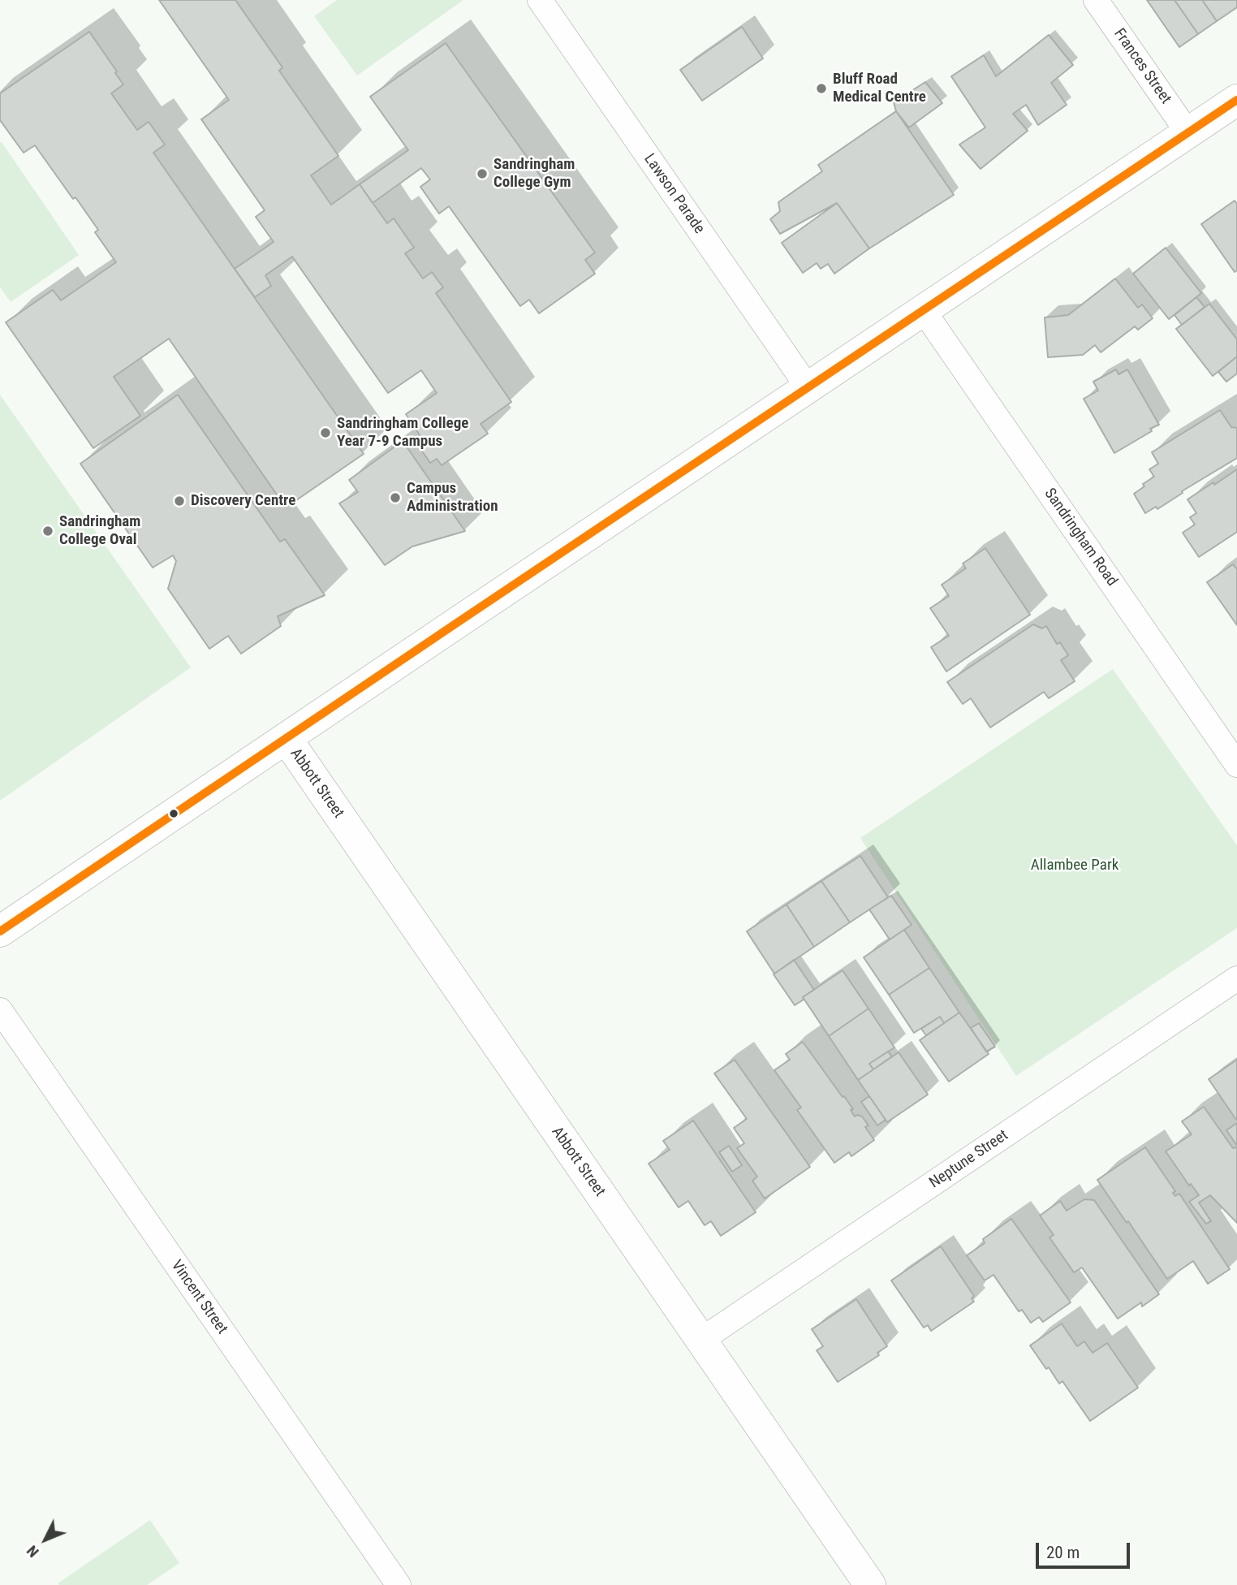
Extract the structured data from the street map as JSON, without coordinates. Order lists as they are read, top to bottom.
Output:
{
  "streets": {
    "main road": ["Abbott Street"],
    "street": [
      "Frances Street",
      "Lawson Parade",
      "Sandringham Road",
      "Neptune Street",
      "Vincent Street"
    ]
  },
  "crossings": [
    ["Abbott Street", "Neptune Street"]
  ],
  "parks": ["Allambee Park"],
  "places": [
    "Bluff Road Medical Centre",
    "Sandringham College Gym",
    "Sandringham College Year 7-9 Campus",
    "Campus Administration",
    "Discovery Centre",
    "Sandringham College Oval"
  ],
  "scale_bar": "20 m",
  "north": "bottom left"
}
